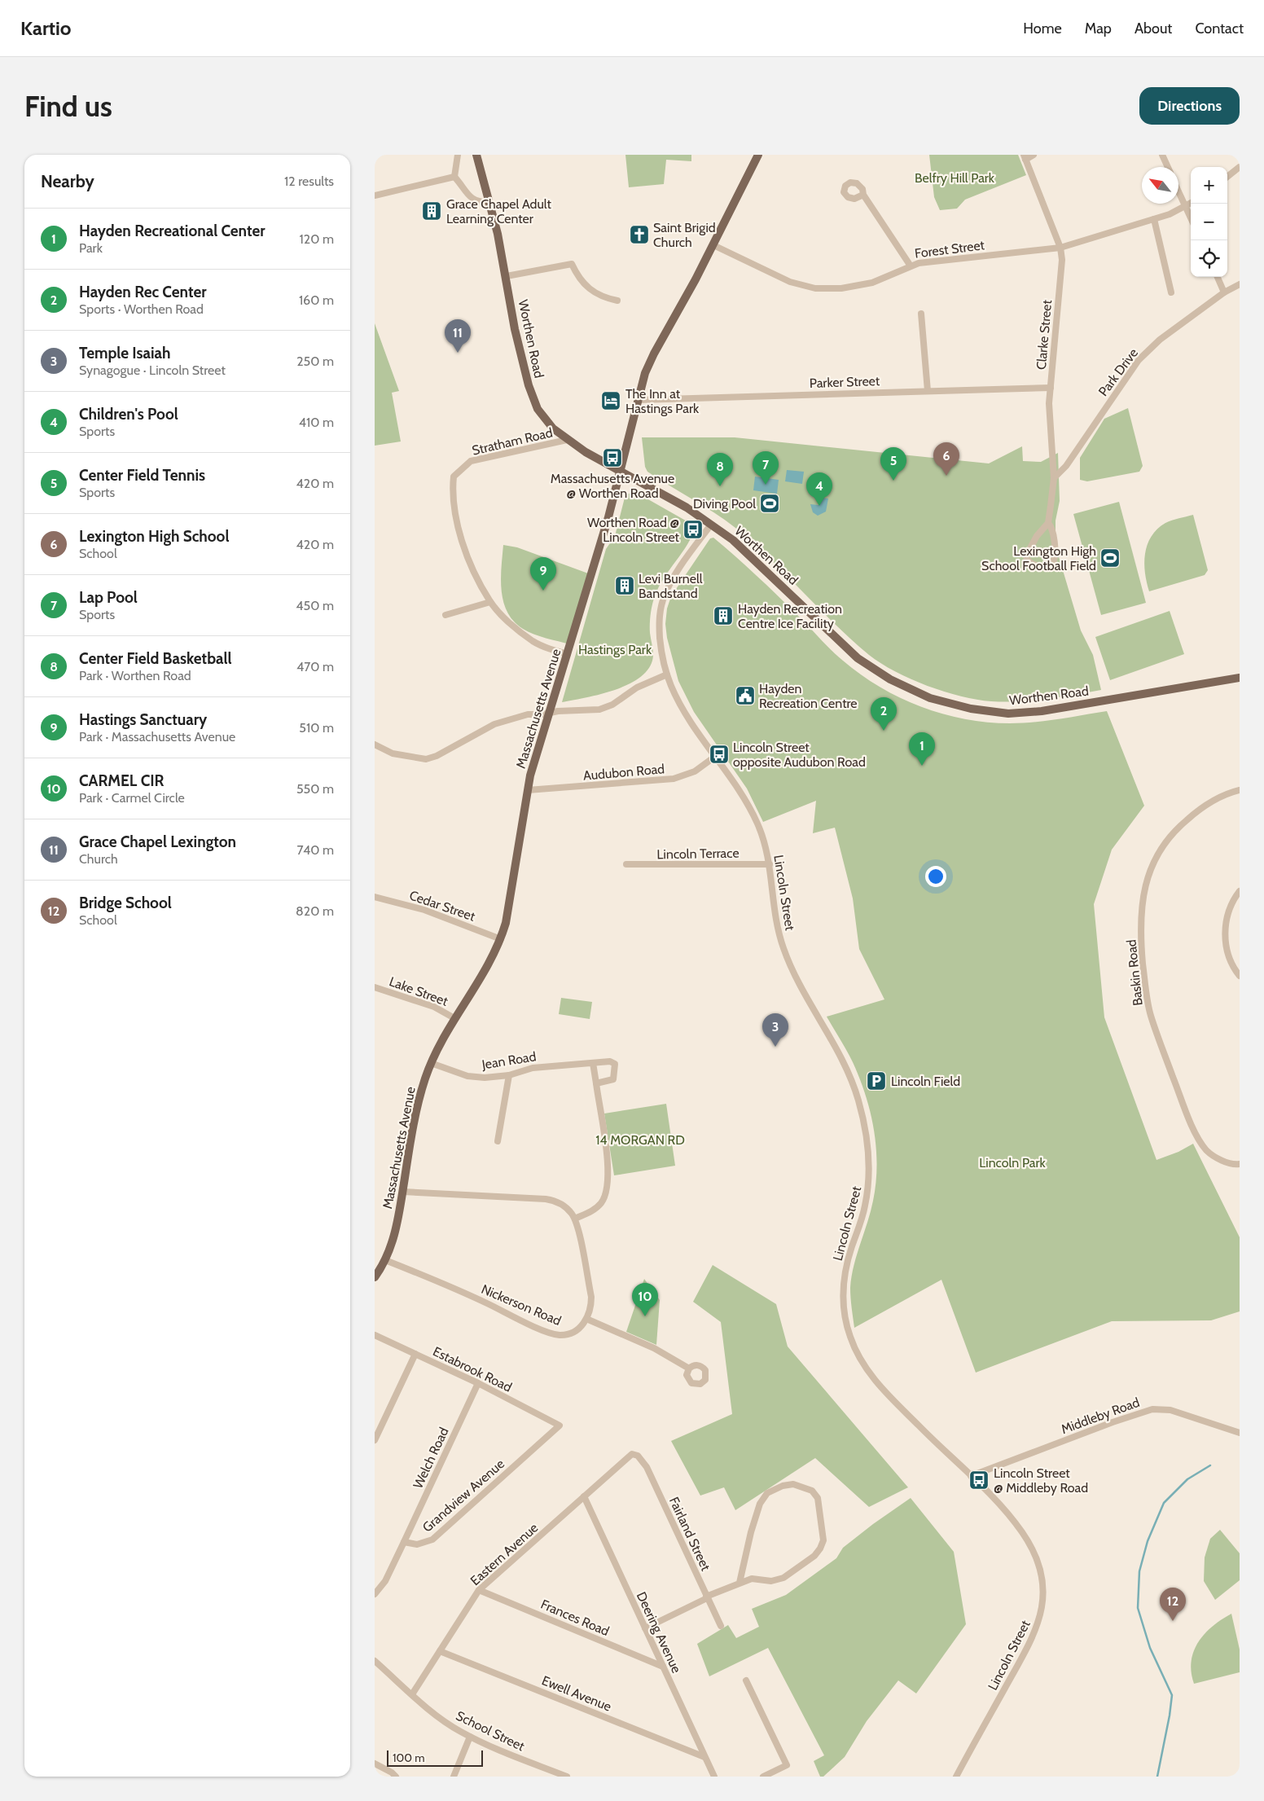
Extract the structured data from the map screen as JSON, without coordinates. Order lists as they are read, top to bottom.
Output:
{
  "streets": {
    "main road": ["Worthen Road", "Massachusetts Avenue"],
    "street": [
      "Forest Street",
      "Clarke Street",
      "Park Drive",
      "Parker Street",
      "Stratham Road",
      "Audubon Road",
      "Lincoln Terrace",
      "Lincoln Street",
      "Cedar Street",
      "Baskin Road",
      "Lake Street",
      "Jean Road",
      "Nickerson Road",
      "Estabrook Road",
      "Middleby Road",
      "Welch Road",
      "Grandview Avenue",
      "Fairland Street",
      "Eastern Avenue",
      "Frances Road",
      "Deering Avenue",
      "Ewell Avenue",
      "School Street"
    ]
  },
  "crossings": [
    ["Forest Street", "Clarke Street"],
    ["Forest Street", "Massachusetts Avenue"],
    ["Clarke Street", "Park Drive"],
    ["Clarke Street", "Parker Street"],
    ["Worthen Road", "Stratham Road"],
    ["Worthen Road", "Massachusetts Avenue"],
    ["Worthen Road", "Lincoln Street"],
    ["Parker Street", "Massachusetts Avenue"],
    ["Massachusetts Avenue", "Audubon Road"],
    ["Massachusetts Avenue", "Cedar Street"],
    ["Massachusetts Avenue", "Lake Street"],
    ["Massachusetts Avenue", "Jean Road"],
    ["Massachusetts Avenue", "Nickerson Road"],
    ["Audubon Road", "Lincoln Street"],
    ["Lincoln Terrace", "Lincoln Street"],
    ["Lincoln Street", "Middleby Road"],
    ["Estabrook Road", "Welch Road"],
    ["Estabrook Road", "Grandview Avenue"],
    ["Welch Road", "Grandview Avenue"],
    ["Fairland Street", "Eastern Avenue"],
    ["Eastern Avenue", "Frances Road"],
    ["Eastern Avenue", "Deering Avenue"],
    ["Eastern Avenue", "Ewell Avenue"],
    ["Eastern Avenue", "School Street"],
    ["Frances Road", "Deering Avenue"],
    ["Deering Avenue", "Ewell Avenue"]
  ],
  "parks": [
    "Belfry Hill Park",
    "Hastings Park",
    "14 MORGAN RD",
    "Lincoln Park"
  ],
  "places": {
    "building": ["Grace Chapel Adult Learning Center", "Levi Burnell Bandstand", "Hayden Recreation Centre Ice Facility"],
    "church": ["Saint Brigid Church"],
    "hotel": ["The Inn at Hastings Park"],
    "bus stop": [
      "Massachusetts Avenue @ Worthen Road",
      "Worthen Road @ Lincoln Street",
      "Lincoln Street opposite Audubon Road",
      "Lincoln Street @ Middleby Road"
    ],
    "sports": ["Diving Pool", "Lexington High School Football Field"],
    "public building": ["Hayden Recreation Centre"],
    "parking": ["Lincoln Field"]
  },
  "scale_bar": "100 m",
  "north": "top left",
  "page": {
    "header": "Kartio",
    "nav": [
      "Home",
      "Map",
      "About",
      "Contact"
    ],
    "buttons": "Directions",
    "title": "Find us",
    "heading": ["Nearby", "12 results"],
    "map_buttons": ["+", "−"],
    "list": [
      {
        "mark": "1",
        "name": "Hayden Recreational Center",
        "note": "Park",
        "value": "120 m"
      },
      {
        "mark": "2",
        "name": "Hayden Rec Center",
        "note": "Sports · Worthen Road",
        "value": "160 m"
      },
      {
        "mark": "3",
        "name": "Temple Isaiah",
        "note": "Synagogue · Lincoln Street",
        "value": "250 m"
      },
      {
        "mark": "4",
        "name": "Children's Pool",
        "note": "Sports",
        "value": "410 m"
      },
      {
        "mark": "5",
        "name": "Center Field Tennis",
        "note": "Sports",
        "value": "420 m"
      },
      {
        "mark": "6",
        "name": "Lexington High School",
        "note": "School",
        "value": "420 m"
      },
      {
        "mark": "7",
        "name": "Lap Pool",
        "note": "Sports",
        "value": "450 m"
      },
      {
        "mark": "8",
        "name": "Center Field Basketball",
        "note": "Park · Worthen Road",
        "value": "470 m"
      },
      {
        "mark": "9",
        "name": "Hastings Sanctuary",
        "note": "Park · Massachusetts Avenue",
        "value": "510 m"
      },
      {
        "mark": "10",
        "name": "CARMEL CIR",
        "note": "Park · Carmel Circle",
        "value": "550 m"
      },
      {
        "mark": "11",
        "name": "Grace Chapel Lexington",
        "note": "Church",
        "value": "740 m"
      },
      {
        "mark": "12",
        "name": "Bridge School",
        "note": "School",
        "value": "820 m"
      }
    ],
    "pins": [
      "11",
      "6",
      "5",
      "7",
      "8",
      "4",
      "9",
      "2",
      "1",
      "3",
      "10",
      "12"
    ],
    "scale": "100 m"
  }
}
